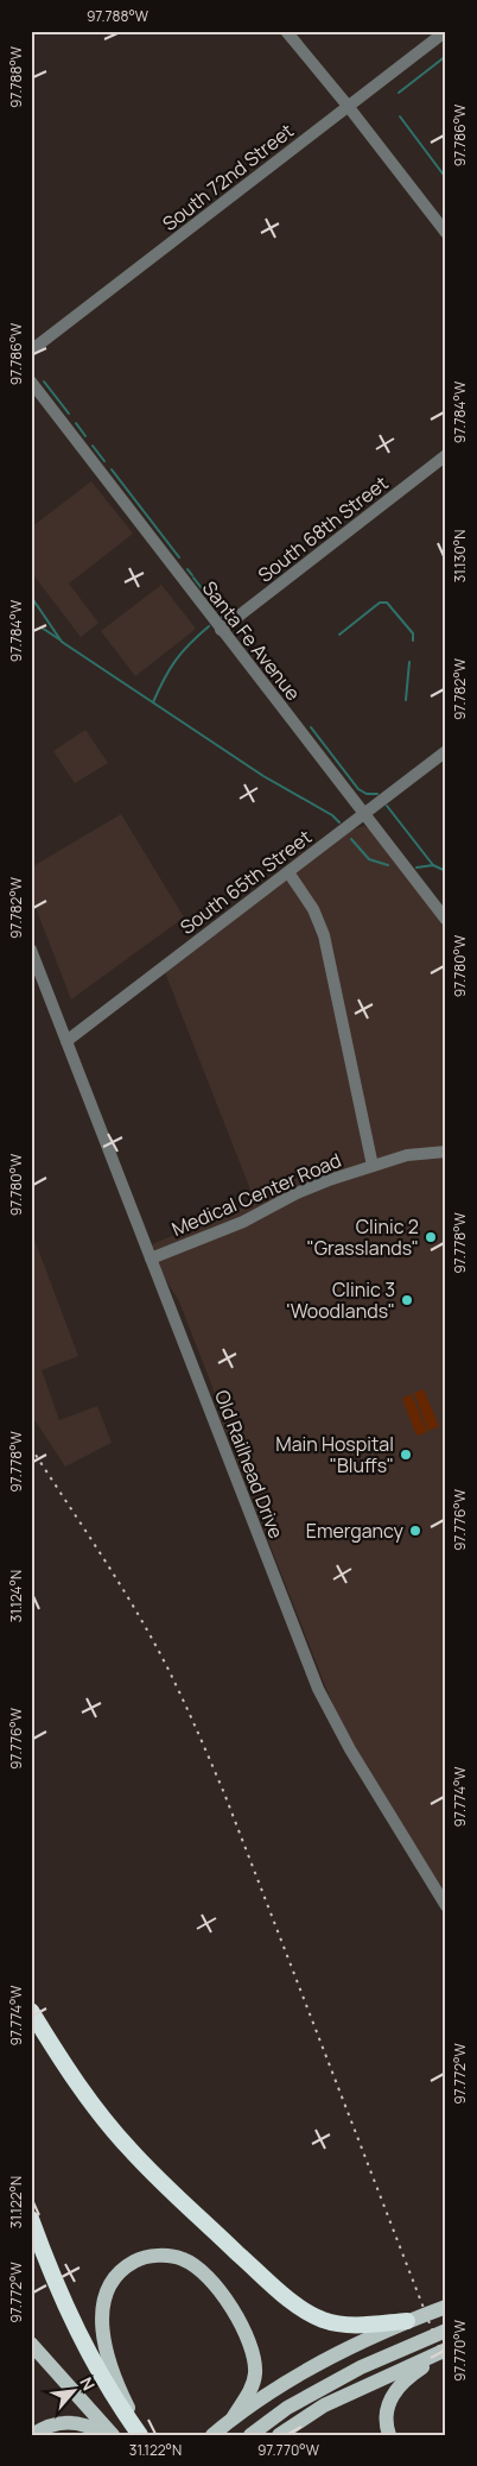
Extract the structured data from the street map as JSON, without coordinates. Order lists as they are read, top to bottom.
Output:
{
  "streets": {
    "street": [
      "South 72nd Street",
      "South 68th Street",
      "Santa Fe Avenue",
      "South 65th Street",
      "Medical Center Road",
      "Old Railhead Drive"
    ]
  },
  "crossings": [
    ["South 68th Street", "Santa Fe Avenue"],
    ["Santa Fe Avenue", "South 65th Street"],
    ["South 65th Street", "Old Railhead Drive"],
    ["Medical Center Road", "Old Railhead Drive"]
  ],
  "places": [
    "Clinic 2 \"Grasslands\"",
    "Clinic 3 'Woodlands\"",
    "Main Hospital \"Bluffs\"",
    "Emergancy"
  ],
  "north": "top right",
  "coordinates": [
    "97.788°W",
    "97.786°W",
    "97.784°W",
    "31.130°N",
    "97.782°W",
    "97.780°W",
    "97.778°W",
    "97.776°W",
    "31.124°N",
    "97.774°W",
    "97.772°W",
    "31.122°N",
    "97.770°W"
  ]
}
